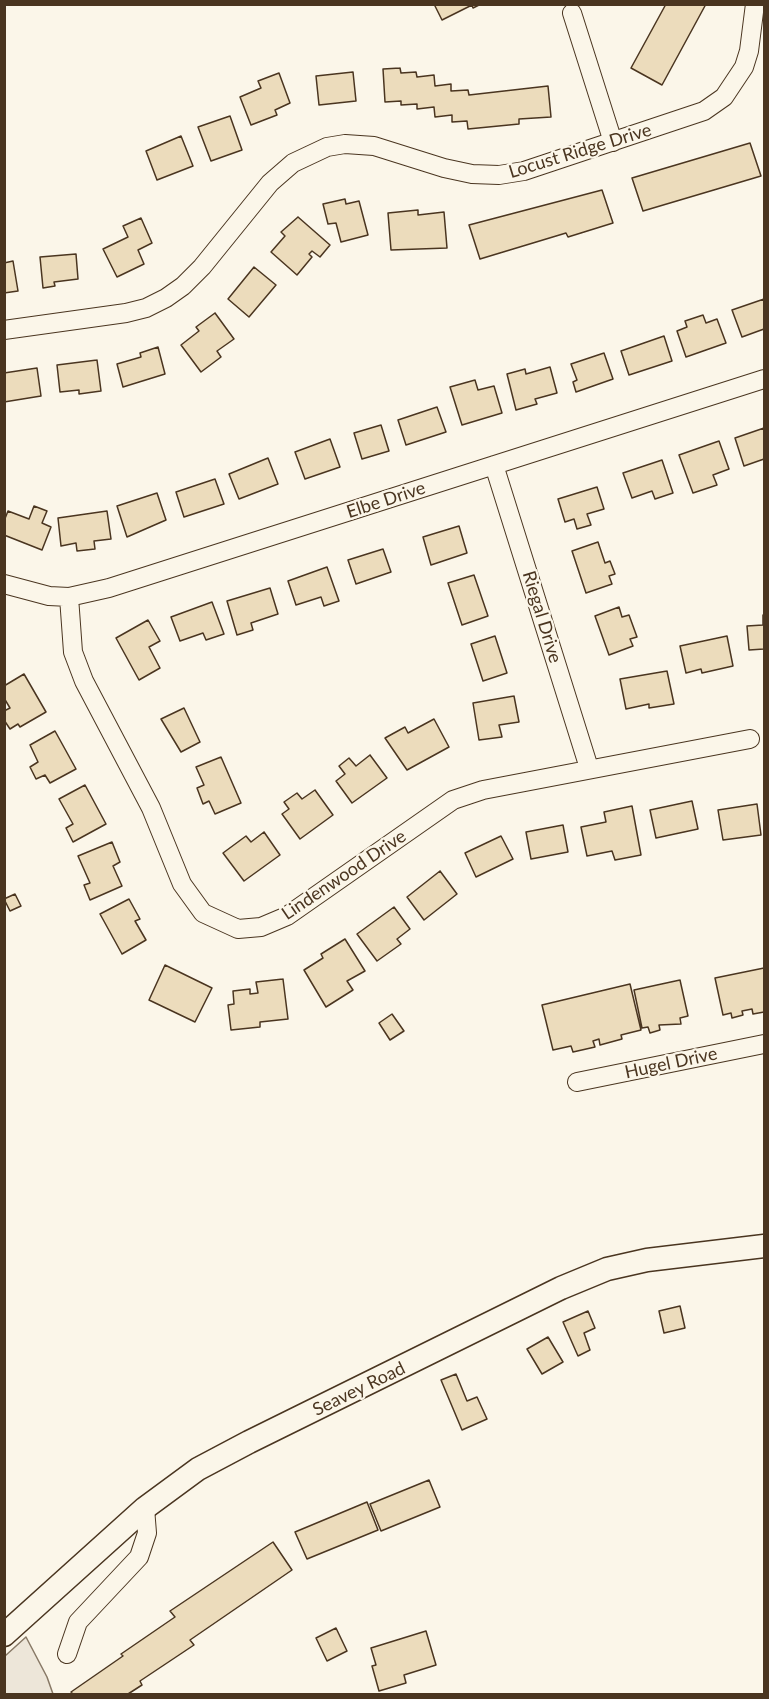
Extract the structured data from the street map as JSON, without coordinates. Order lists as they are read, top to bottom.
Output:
{
  "streets": {
    "street": [
      "Locust Ridge Drive",
      "Elbe Drive",
      "Riegal Drive",
      "Lindenwood Drive",
      "Hugel Drive",
      "Seavey Road"
    ]
  },
  "crossings": [
    ["Elbe Drive", "Riegal Drive"],
    ["Elbe Drive", "Lindenwood Drive"],
    ["Riegal Drive", "Lindenwood Drive"]
  ]
}
